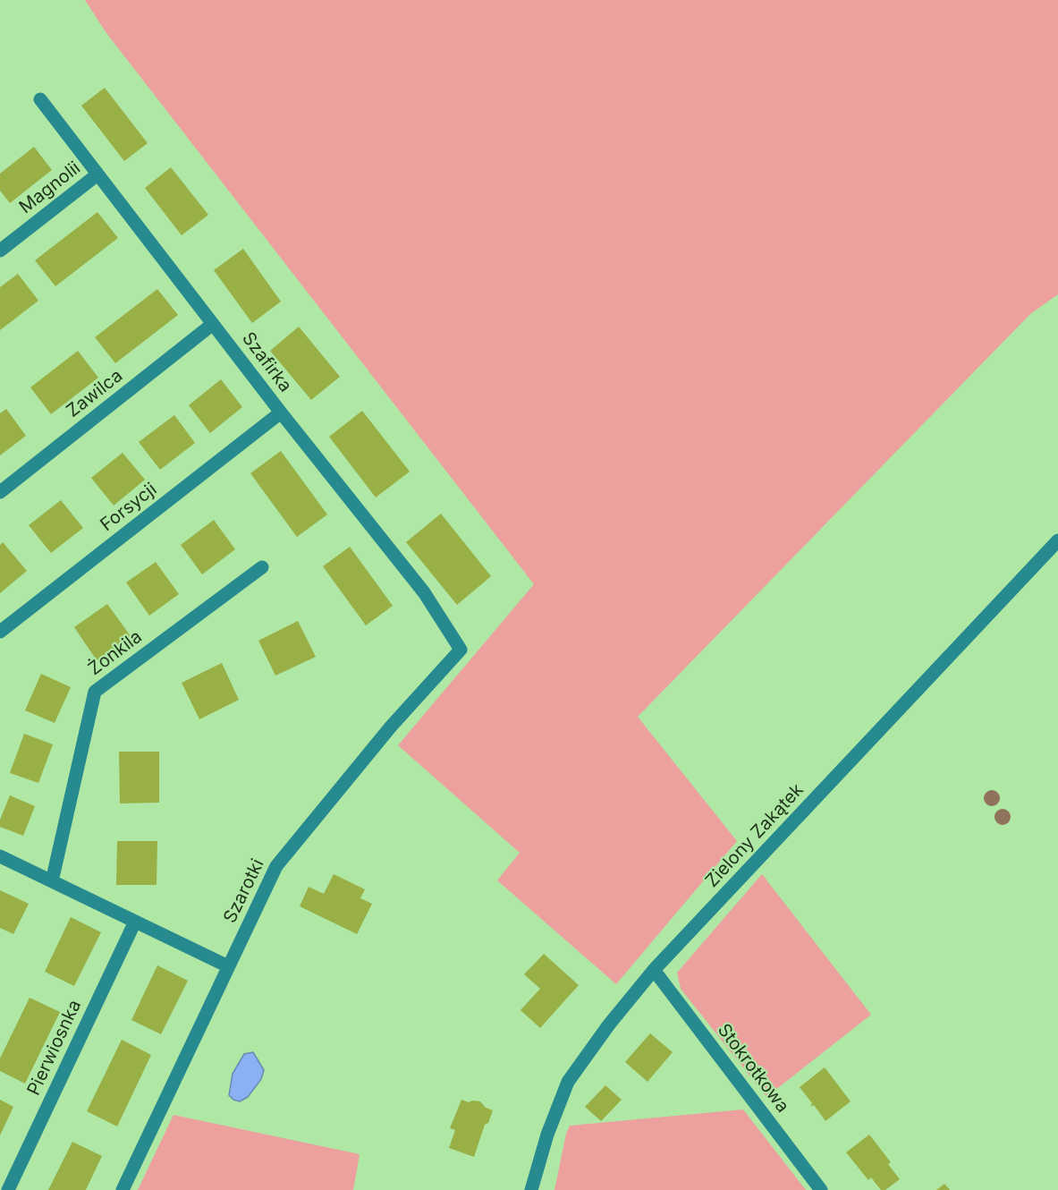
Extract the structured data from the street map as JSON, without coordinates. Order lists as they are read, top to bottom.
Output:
{
  "streets": {
    "street": [
      "Magnolii",
      "Szafirka",
      "Zawilca",
      "Forsycji",
      "Żonkila",
      "Zielony Zakątek",
      "Szarotki",
      "Pierwiosnka",
      "Stokrotkowa"
    ]
  },
  "crossings": [
    ["Magnolii", "Szafirka"],
    ["Szafirka", "Zawilca"],
    ["Szafirka", "Forsycji"],
    ["Szafirka", "Szarotki"],
    ["Zielony Zakątek", "Stokrotkowa"]
  ]
}
